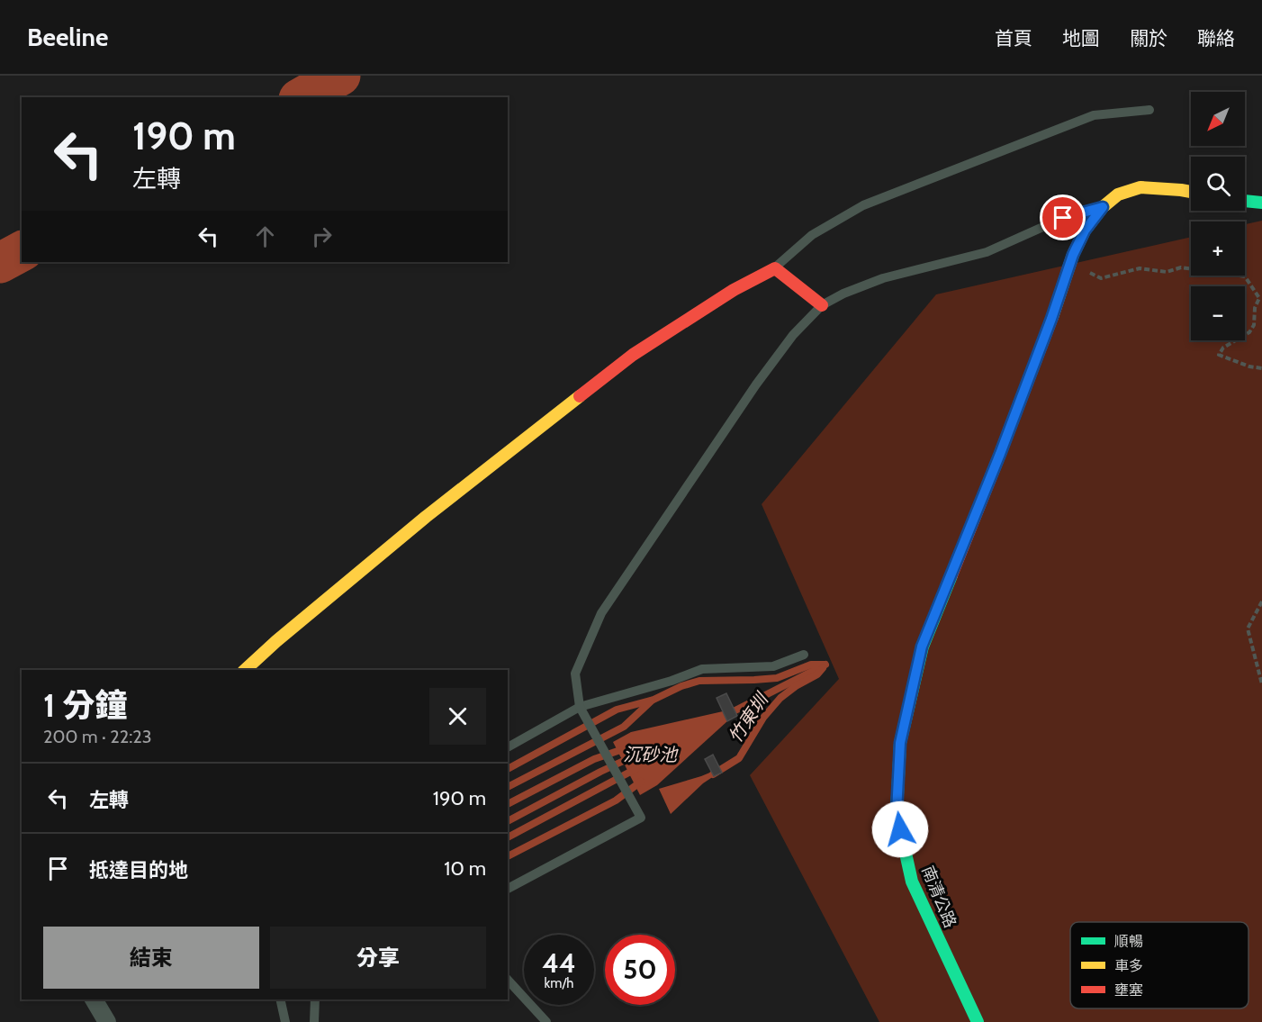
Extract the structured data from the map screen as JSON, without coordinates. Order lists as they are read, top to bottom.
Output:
{
  "streets": {
    "main road": ["南清公路"]
  },
  "water": ["竹東圳", "沉砂池"],
  "legend": ["順暢", "車多", "壅塞"],
  "north": "bottom left",
  "page": {
    "header": "Beeline",
    "nav": [
      "首頁",
      "地圖",
      "關於",
      "聯絡"
    ],
    "map_buttons": ["+", "−"],
    "turn": ["190 m", "左轉"],
    "heading": ["1 分鐘", "200 m · 22:23"],
    "list": [
      {
        "name": "左轉",
        "value": "190 m"
      },
      {
        "name": "抵達目的地",
        "value": "10 m"
      }
    ],
    "buttons": ["結束", "分享"],
    "speed": "44 km/h",
    "limit": "50"
  }
}
